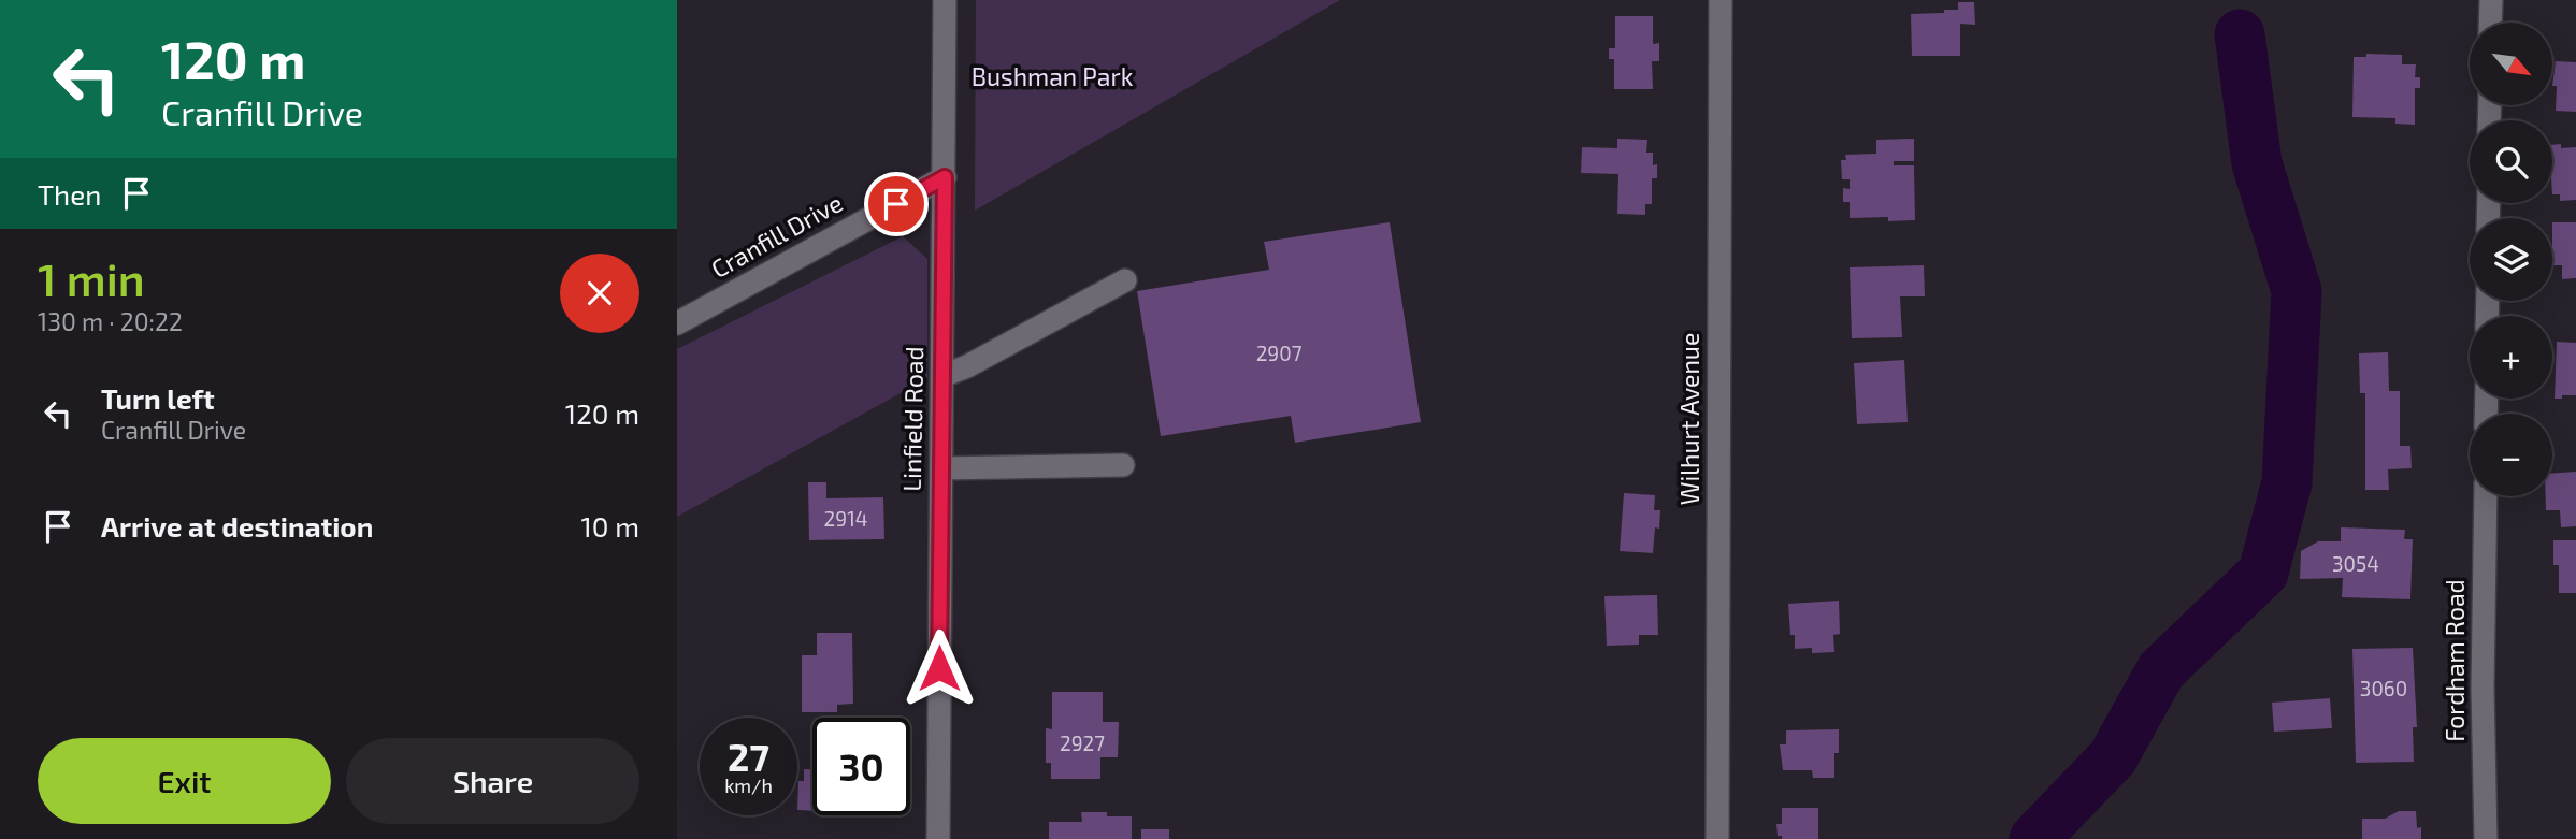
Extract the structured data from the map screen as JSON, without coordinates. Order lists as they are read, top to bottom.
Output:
{
  "streets": {
    "street": [
      "Cranfill Drive",
      "Linfield Road",
      "Wilhurt Avenue",
      "Fordham Road"
    ]
  },
  "crossings": [
    ["Cranfill Drive", "Linfield Road"]
  ],
  "parks": ["Bushman Park"],
  "house_numbers": [
    "2907",
    "2914",
    "3054",
    "3060",
    "2927"
  ],
  "north": "bottom right",
  "page": {
    "turn": ["120 m", "Cranfill Drive"],
    "map_buttons": ["+", "−"],
    "then": "Then",
    "heading": ["1 min", "130 m · 20:22"],
    "list": [
      {
        "name": "Turn left",
        "note": "Cranfill Drive",
        "value": "120 m"
      },
      {
        "name": "Arrive at destination",
        "value": "10 m"
      }
    ],
    "speed": "27 km/h",
    "limit": "30",
    "buttons": ["Exit", "Share"]
  }
}
